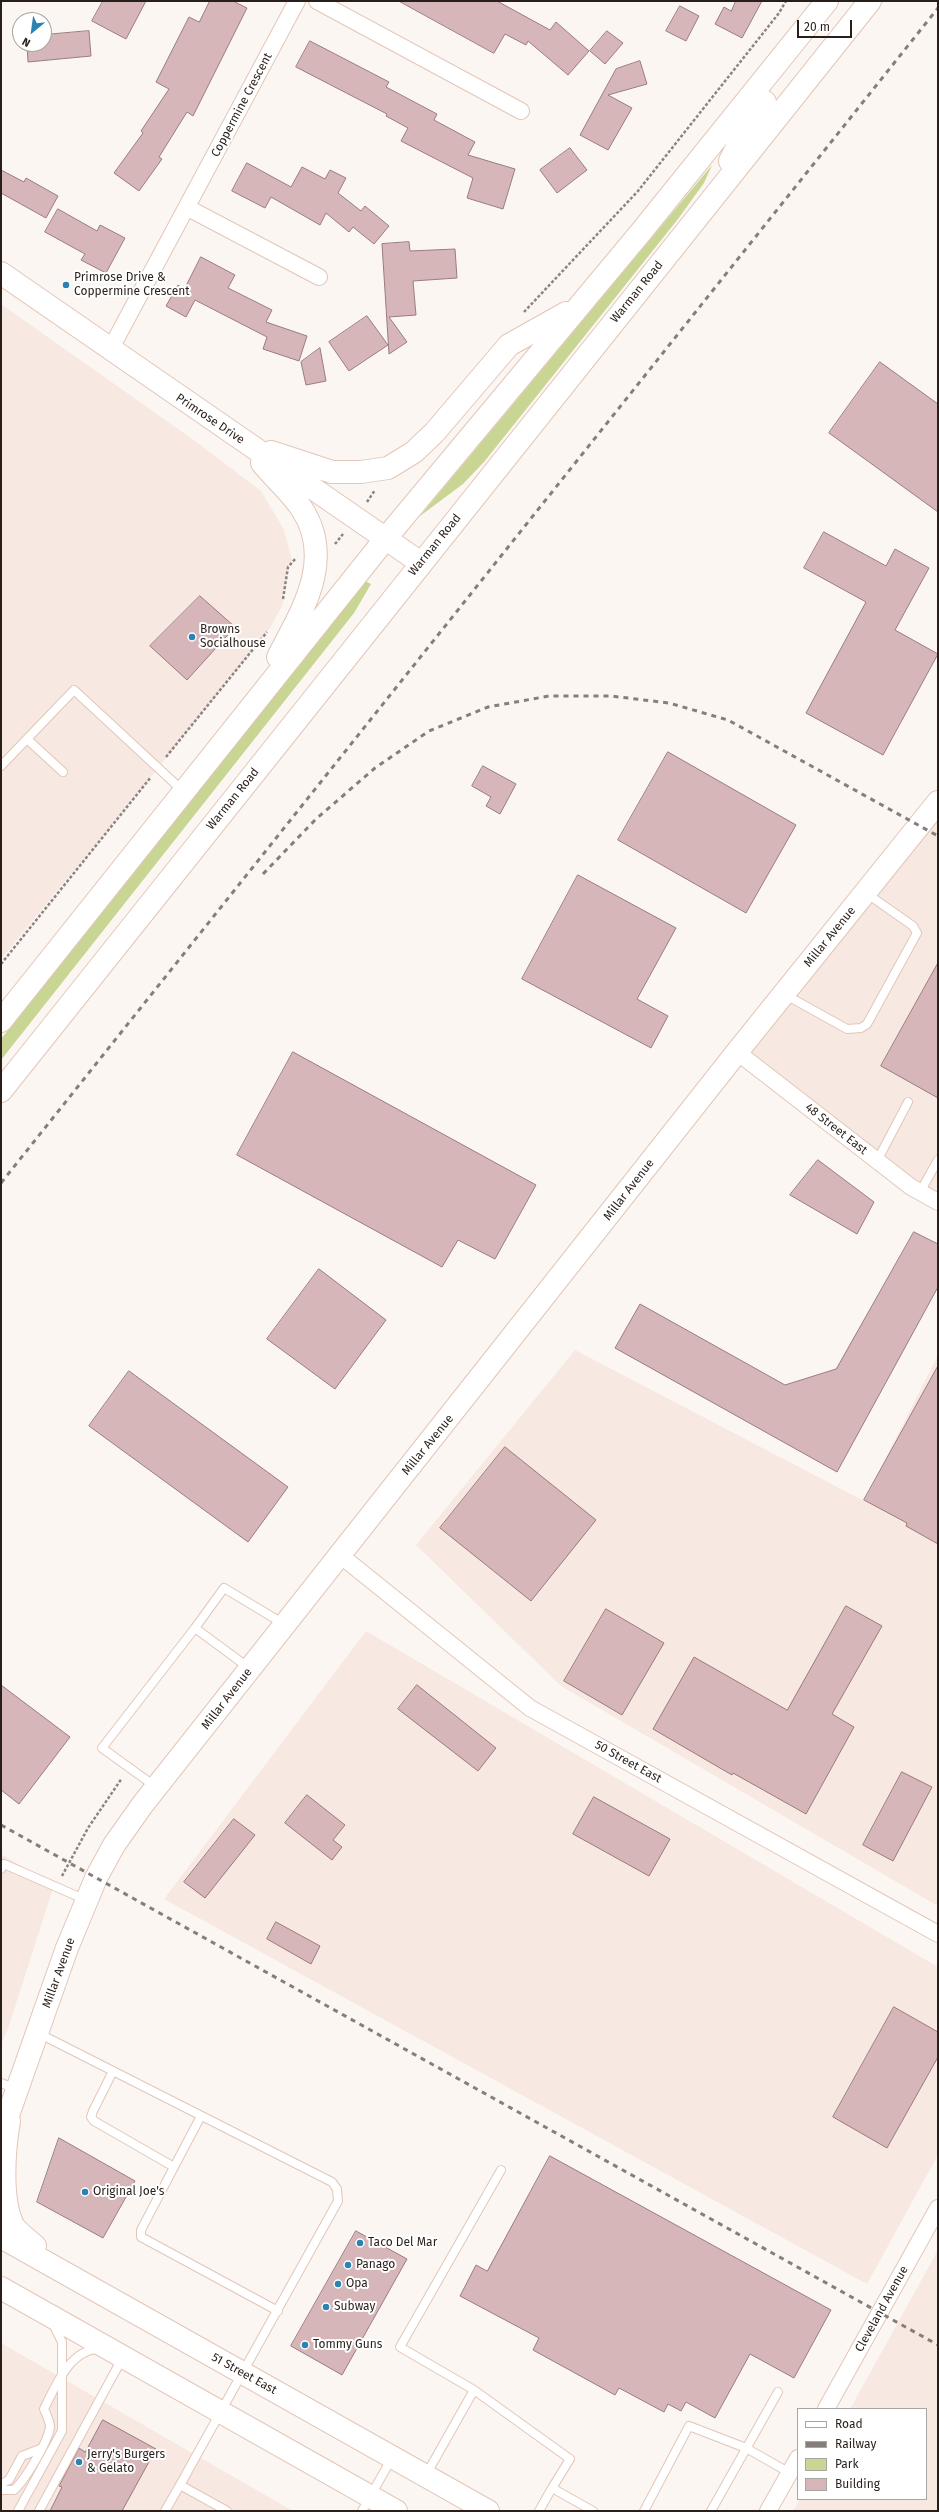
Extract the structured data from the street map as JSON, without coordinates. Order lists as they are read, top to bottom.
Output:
{
  "streets": {
    "main road": [
      "Warman Road",
      "Primrose Drive",
      "Millar Avenue",
      "51 Street East"
    ],
    "street": [
      "Coppermine Crescent",
      "48 Street East",
      "50 Street East",
      "Cleveland Avenue"
    ]
  },
  "crossings": [
    ["Coppermine Crescent", "Primrose Drive"],
    ["Warman Road", "Primrose Drive"],
    ["Millar Avenue", "48 Street East"],
    ["Millar Avenue", "50 Street East"]
  ],
  "places": [
    "Primrose Drive & Coppermine Crescent",
    "Browns Socialhouse",
    "Original Joe's",
    "Taco Del Mar",
    "Panago",
    "Opa",
    "Subway",
    "Tommy Guns",
    "Jerry's Burgers & Gelato"
  ],
  "legend": [
    "Road",
    "Railway",
    "Park",
    "Building"
  ],
  "scale_bar": "20 m",
  "north": "bottom left"
}
